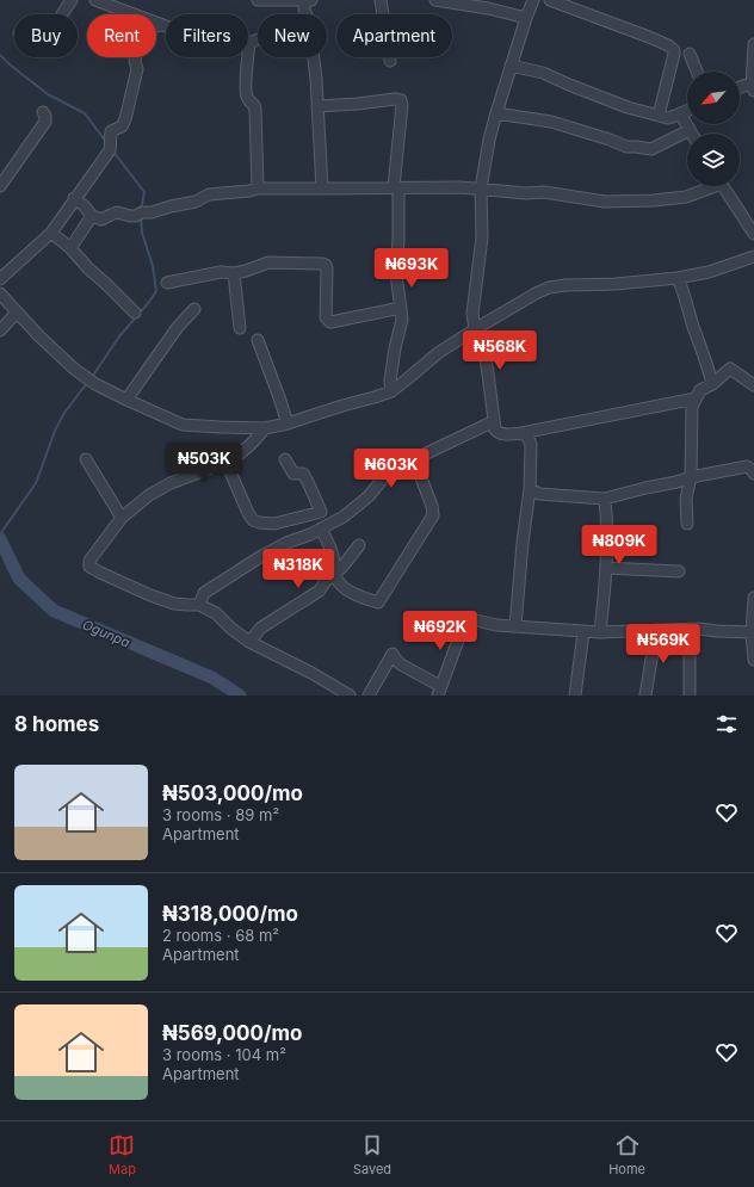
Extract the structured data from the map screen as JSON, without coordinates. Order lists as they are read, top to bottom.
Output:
{
  "water": ["Ogunpa"],
  "north": "bottom left",
  "page": {
    "chip": [
      "Buy",
      "Rent",
      "Filters",
      "New",
      "Apartment"
    ],
    "price": [
      "₦693K",
      "₦568K",
      "₦503K",
      "₦603K",
      "₦809K",
      "₦318K",
      "₦692K",
      "₦569K"
    ],
    "heading": "8 homes",
    "list": [
      {
        "name": "₦503,000/mo",
        "note": "3 rooms · 89 m² · Apartment"
      },
      {
        "name": "₦318,000/mo",
        "note": "2 rooms · 68 m² · Apartment"
      },
      {
        "name": "₦569,000/mo",
        "note": "3 rooms · 104 m² · Apartment"
      }
    ],
    "tabs": ["Map", "Saved", "Home"]
  }
}
